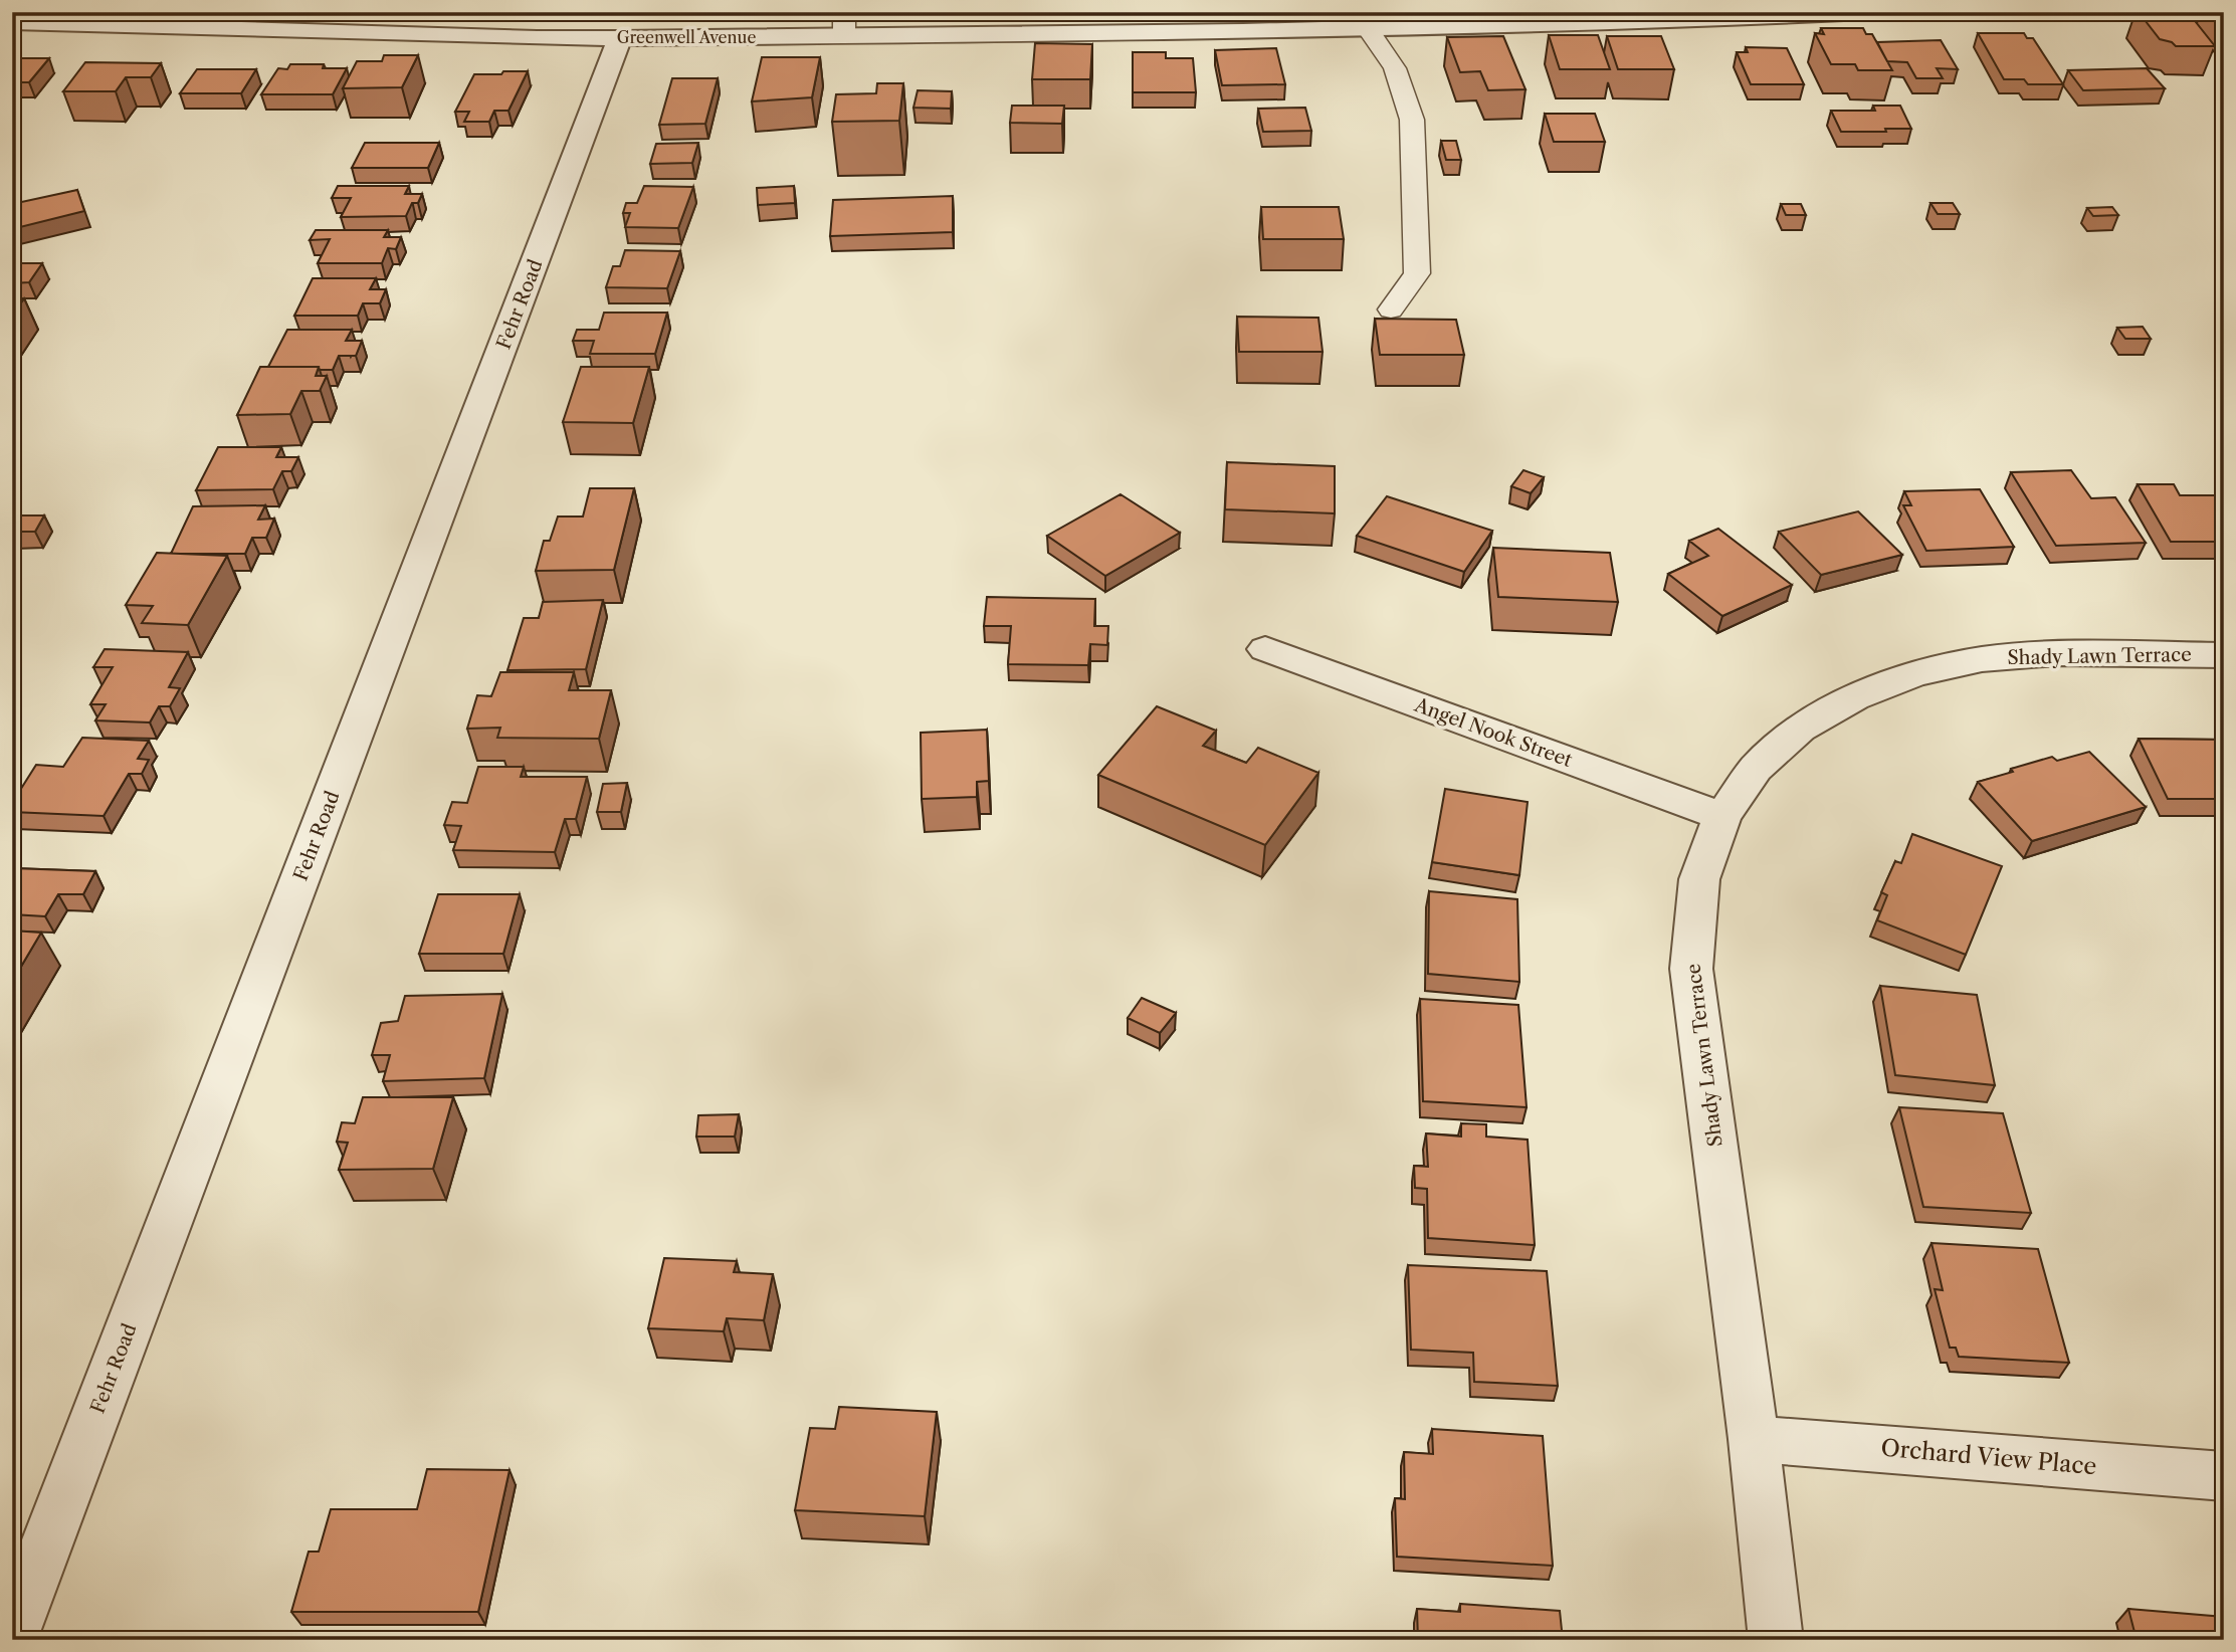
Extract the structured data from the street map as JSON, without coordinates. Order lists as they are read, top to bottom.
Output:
{
  "streets": {
    "street": [
      "Greenwell Avenue",
      "Fehr Road",
      "Shady Lawn Terrace",
      "Angel Nook Street",
      "Orchard View Place"
    ]
  },
  "crossings": [
    ["Greenwell Avenue", "Fehr Road"],
    ["Shady Lawn Terrace", "Angel Nook Street"],
    ["Shady Lawn Terrace", "Orchard View Place"]
  ]
}
